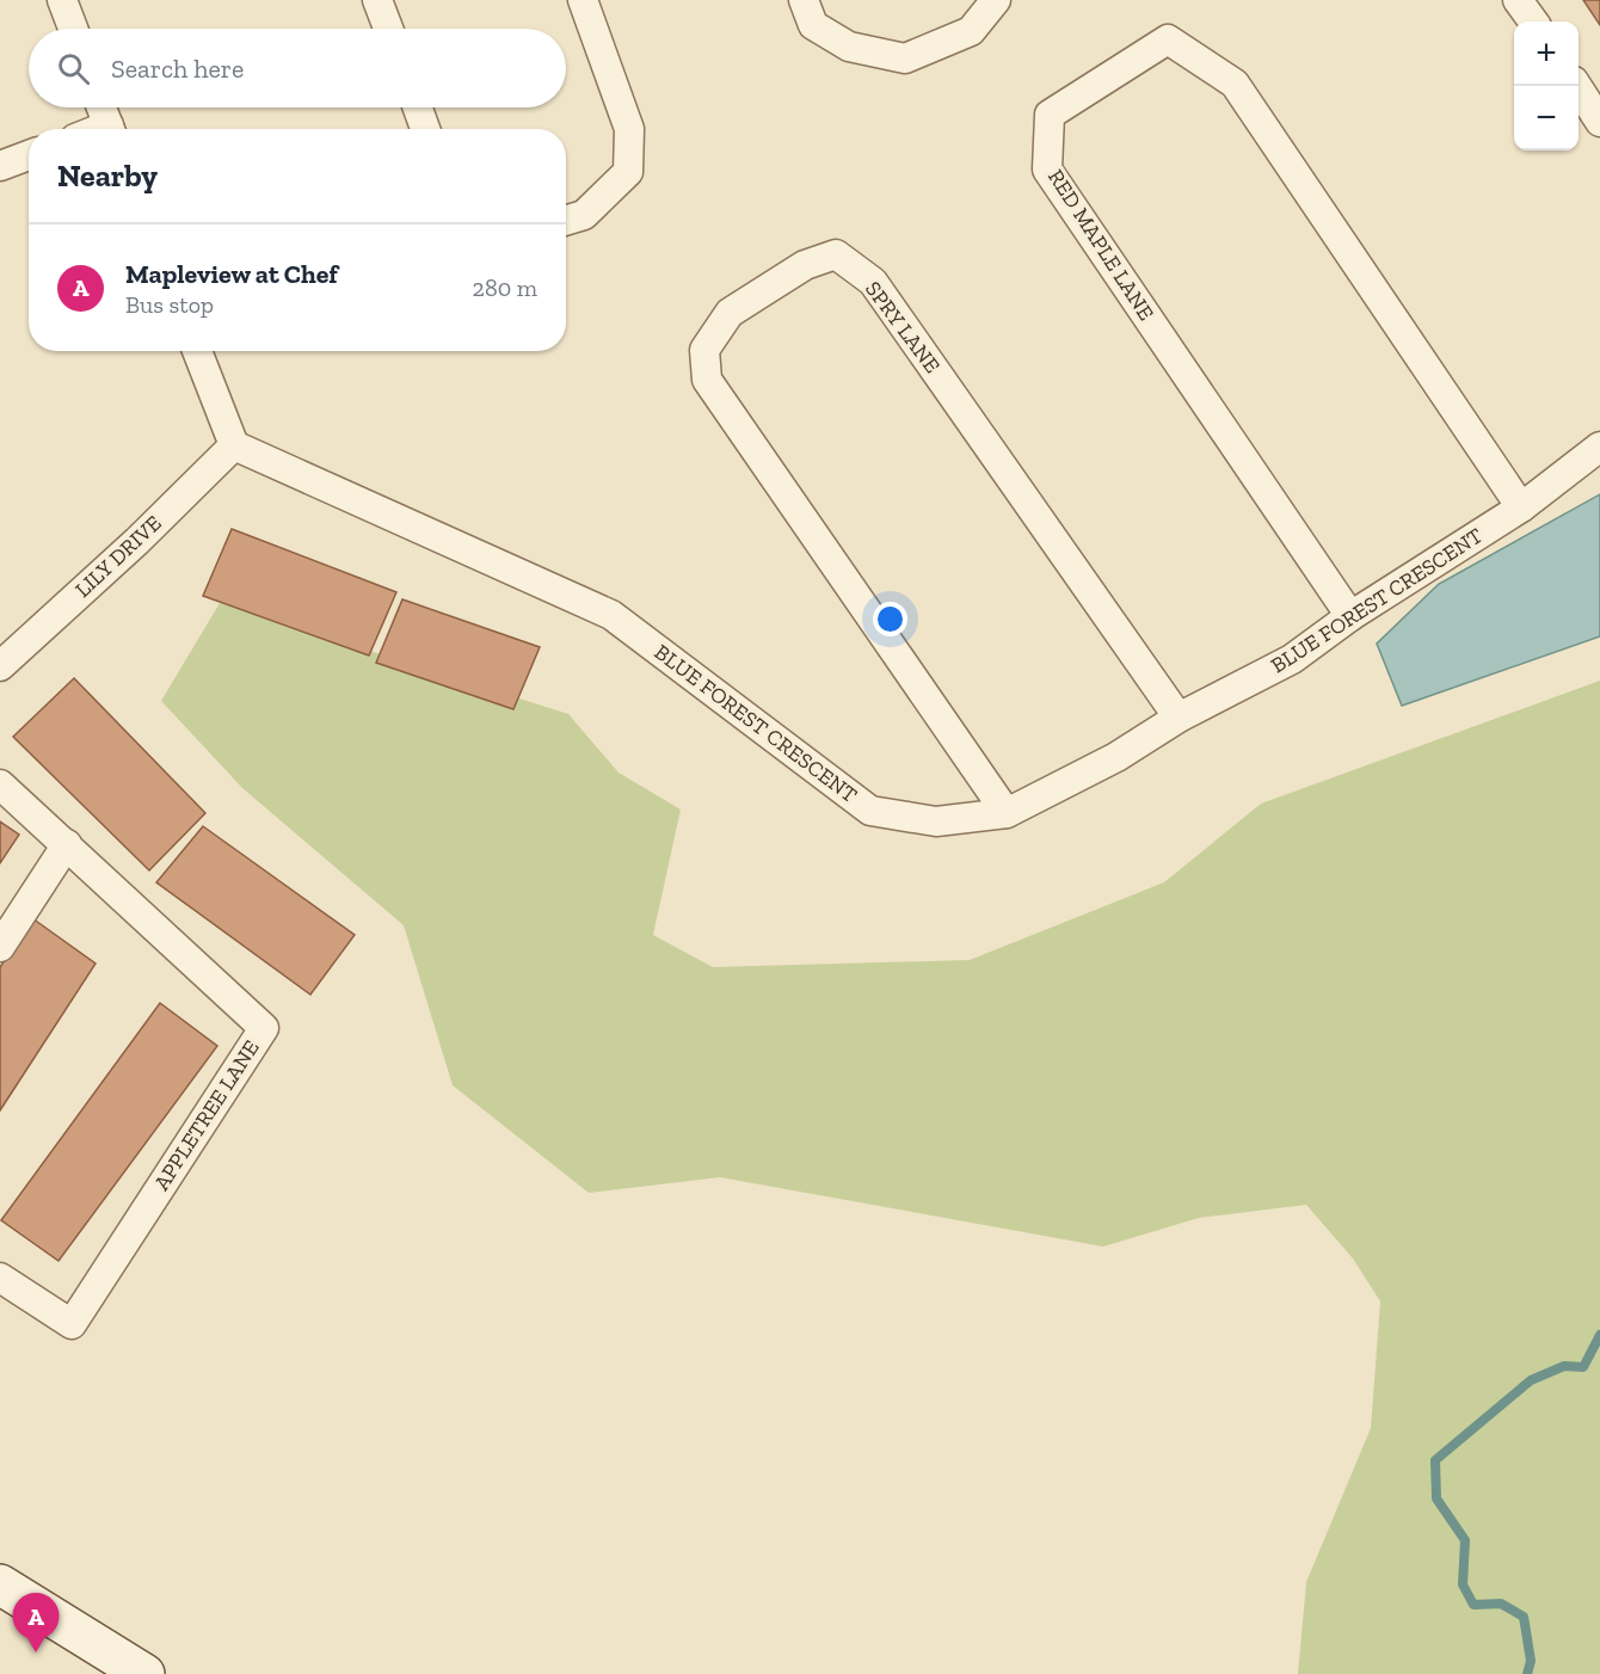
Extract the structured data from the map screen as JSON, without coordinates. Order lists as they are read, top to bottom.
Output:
{
  "streets": {
    "street": [
      "RED MAPLE LANE",
      "SPRY LANE",
      "LILY DRIVE",
      "BLUE FOREST CRESCENT",
      "APPLETREE LANE"
    ]
  },
  "crossings": [
    ["RED MAPLE LANE", "BLUE FOREST CRESCENT"],
    ["SPRY LANE", "BLUE FOREST CRESCENT"],
    ["LILY DRIVE", "BLUE FOREST CRESCENT"]
  ],
  "page": {
    "map_buttons": ["+", "−"],
    "search": "Search here",
    "heading": "Nearby",
    "list": [
      {
        "mark": "A",
        "name": "Mapleview at Chef",
        "note": "Bus stop",
        "value": "280 m"
      }
    ],
    "pins": "A"
  }
}
